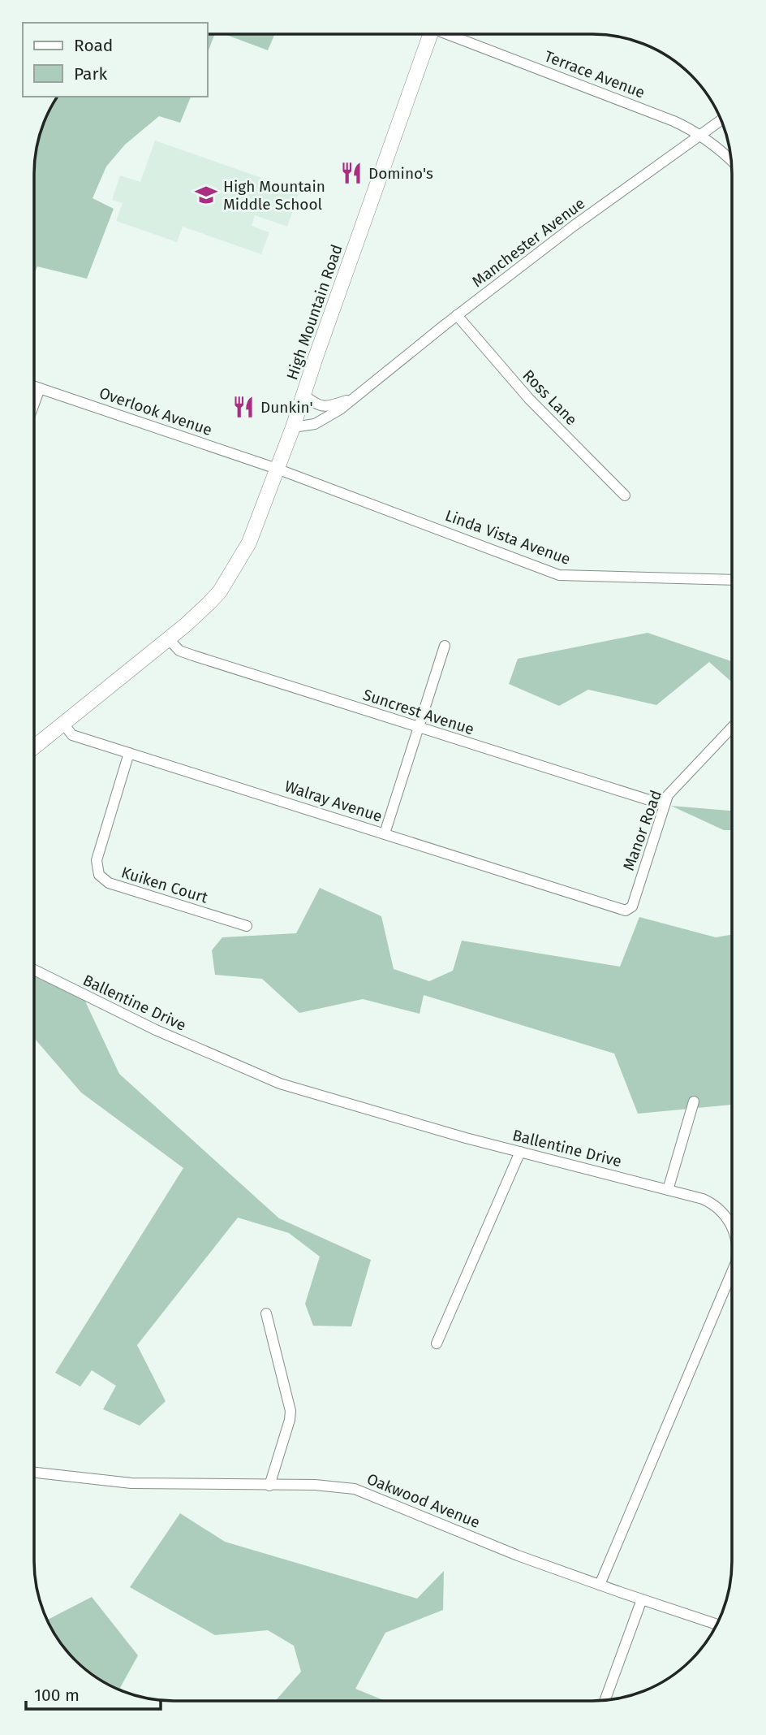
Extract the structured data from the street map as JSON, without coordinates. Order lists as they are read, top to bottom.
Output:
{
  "streets": {
    "street": [
      "Terrace Avenue",
      "Manchester Avenue",
      "High Mountain Road",
      "Ross Lane",
      "Overlook Avenue",
      "Linda Vista Avenue",
      "Suncrest Avenue",
      "Walray Avenue",
      "Manor Road",
      "Kuiken Court",
      "Ballentine Drive",
      "Oakwood Avenue"
    ]
  },
  "crossings": [
    ["Terrace Avenue", "Manchester Avenue"],
    ["Manchester Avenue", "High Mountain Road"],
    ["Manchester Avenue", "Ross Lane"],
    ["High Mountain Road", "Overlook Avenue"],
    ["High Mountain Road", "Linda Vista Avenue"],
    ["High Mountain Road", "Suncrest Avenue"],
    ["High Mountain Road", "Walray Avenue"],
    ["Overlook Avenue", "Linda Vista Avenue"],
    ["Suncrest Avenue", "Manor Road"],
    ["Walray Avenue", "Manor Road"],
    ["Walray Avenue", "Kuiken Court"],
    ["Ballentine Drive", "Oakwood Avenue"]
  ],
  "places": {
    "restaurant": ["Domino's", "Dunkin'"],
    "school or university": ["High Mountain Middle School"]
  },
  "legend": ["Road", "Park"],
  "scale_bar": "100 m"
}
